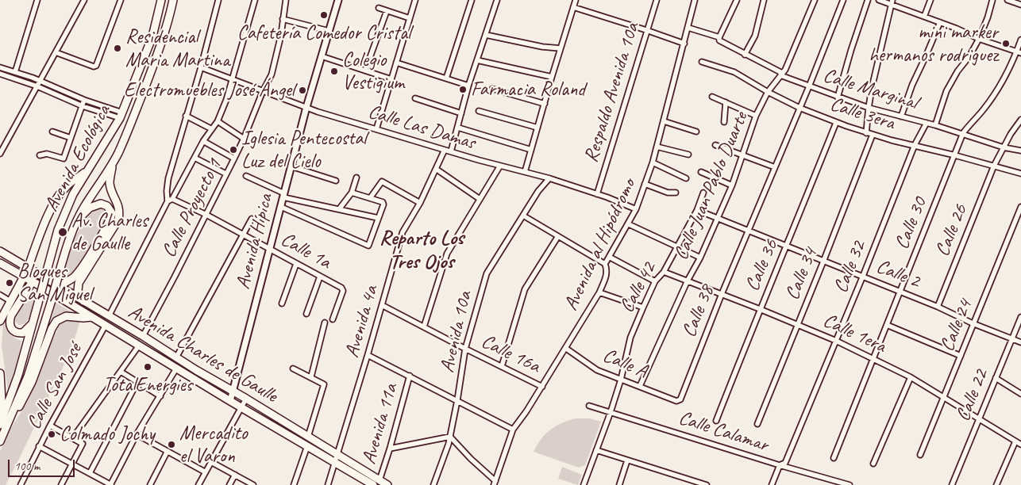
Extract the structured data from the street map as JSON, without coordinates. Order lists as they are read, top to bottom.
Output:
{
  "streets": {
    "main road": ["Avenida Ecológica", "Avenida Charles de Gaulle"],
    "street": [
      "Calle Marginal",
      "Respaldo Avenida 10a",
      "Calle 3era",
      "Calle Las Damas",
      "Calle Juan Pablo Duarte",
      "Calle Proyecto 1",
      "Calle 30",
      "Calle 26",
      "Avenida Hípica",
      "Avenida al Hipódromo",
      "Calle 1a",
      "Calle 36",
      "Calle 32",
      "Calle 34",
      "Calle 2",
      "Calle 42",
      "Calle 38",
      "Avenida 4a",
      "Calle 24",
      "Avenida 10a",
      "Calle 1era",
      "Calle 16a",
      "Calle A",
      "Calle San José",
      "Calle 22",
      "Avenida 11a",
      "Calle Calamar"
    ]
  },
  "crossings": [
    ["Calle Marginal", "Calle Juan Pablo Duarte"],
    ["Calle Marginal", "Calle 30"],
    ["Calle Marginal", "Calle 26"],
    ["Calle Marginal", "Avenida al Hipódromo"],
    ["Calle Marginal", "Calle 32"],
    ["Calle Marginal", "Calle 38"],
    ["Respaldo Avenida 10a", "Calle Las Damas"],
    ["Calle 3era", "Calle Juan Pablo Duarte"],
    ["Calle 3era", "Calle 30"],
    ["Calle 3era", "Calle 26"],
    ["Calle 3era", "Calle 36"],
    ["Calle 3era", "Calle 32"],
    ["Calle 3era", "Calle 34"],
    ["Calle 3era", "Calle 38"],
    ["Calle Las Damas", "Calle Proyecto 1"],
    ["Calle Las Damas", "Avenida Hípica"],
    ["Calle Las Damas", "Avenida al Hipódromo"],
    ["Calle Las Damas", "Avenida 4a"],
    ["Calle Las Damas", "Avenida 10a"],
    ["Calle Juan Pablo Duarte", "Calle 2"],
    ["Calle Juan Pablo Duarte", "Calle 1era"],
    ["Calle Juan Pablo Duarte", "Calle A"],
    ["Calle Proyecto 1", "Calle 1a"],
    ["Calle Proyecto 1", "Avenida Charles de Gaulle"],
    ["Calle 30", "Calle 2"],
    ["Calle 30", "Calle 1era"],
    ["Calle 26", "Calle 2"],
    ["Avenida Hípica", "Calle 1a"],
    ["Avenida Hípica", "Avenida Charles de Gaulle"],
    ["Avenida al Hipódromo", "Calle 16a"],
    ["Avenida al Hipódromo", "Calle A"],
    ["Calle 36", "Calle 2"],
    ["Calle 36", "Calle 1era"],
    ["Calle 32", "Calle 2"],
    ["Calle 32", "Calle 1era"],
    ["Calle 32", "Calle Calamar"],
    ["Calle 34", "Calle 2"],
    ["Calle 34", "Calle 1era"],
    ["Calle 2", "Calle 42"],
    ["Calle 2", "Calle 38"],
    ["Calle 2", "Calle 24"],
    ["Calle 2", "Calle 22"],
    ["Calle 42", "Calle 1era"],
    ["Calle 42", "Calle A"],
    ["Calle 42", "Calle Calamar"],
    ["Calle 38", "Calle 1era"],
    ["Calle 38", "Calle A"],
    ["Avenida 4a", "Avenida Charles de Gaulle"],
    ["Avenida 4a", "Calle 16a"],
    ["Calle 24", "Calle 1era"],
    ["Avenida 10a", "Calle 16a"],
    ["Calle 1era", "Calle 22"],
    ["Avenida Charles de Gaulle", "Calle San José"],
    ["Avenida Charles de Gaulle", "Avenida 11a"]
  ],
  "districts": ["Reparto Los Tres Ojos"],
  "places": [
    "Cafetería Comedor Cristal",
    "mini marker hermanos rodriguez",
    "Residencial Maria Martina",
    "Colegio Vestigium",
    "Farmacia Roland",
    "Electromuebles José Ángel",
    "Iglesia Pentecostal Luz del Cielo",
    "Av. Charles de Gaulle",
    "Bloques San Miguel",
    "TotalEnergies",
    "Colmado Jochy",
    "Mercadito el Varon"
  ],
  "scale_bar": "100 m"
}
